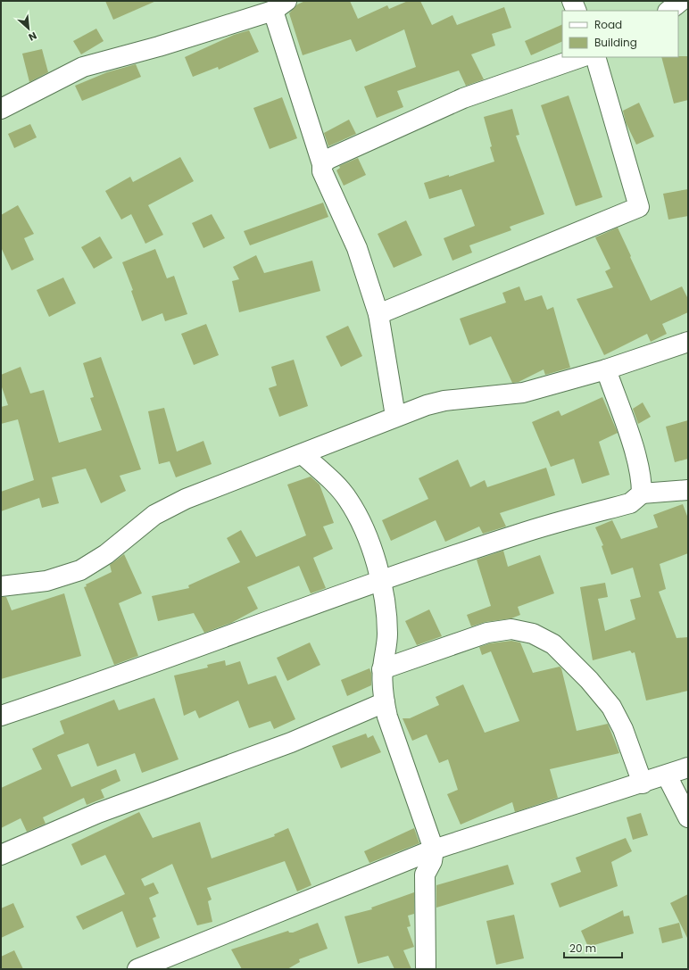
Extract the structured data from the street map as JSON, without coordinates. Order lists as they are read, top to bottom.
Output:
{
  "legend": ["Road", "Building"],
  "scale_bar": "20 m",
  "north": "bottom right"
}
